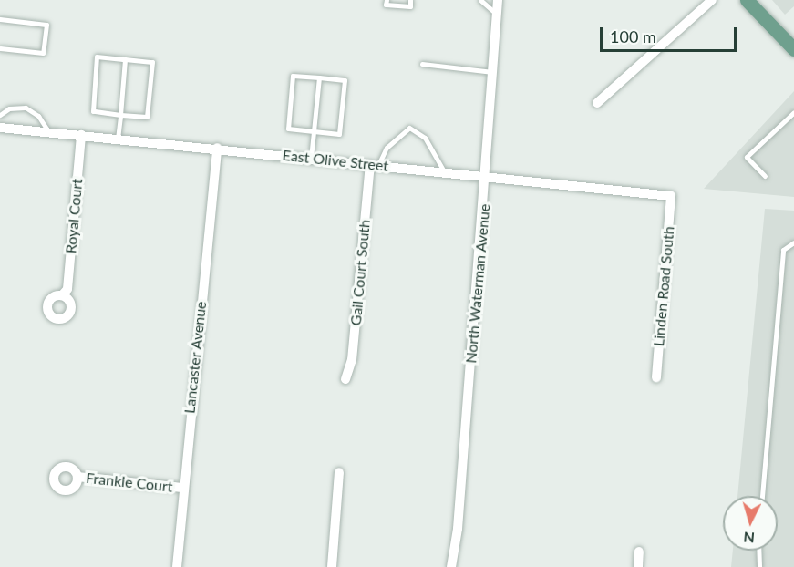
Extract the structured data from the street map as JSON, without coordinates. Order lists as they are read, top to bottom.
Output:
{
  "streets": {
    "street": [
      "East Olive Street",
      "Royal Court",
      "Gail Court South",
      "North Waterman Avenue",
      "Linden Road South",
      "Lancaster Avenue",
      "Frankie Court"
    ]
  },
  "crossings": [
    ["East Olive Street", "Royal Court"],
    ["East Olive Street", "Gail Court South"],
    ["East Olive Street", "North Waterman Avenue"],
    ["East Olive Street", "Linden Road South"],
    ["East Olive Street", "Lancaster Avenue"],
    ["Lancaster Avenue", "Frankie Court"]
  ],
  "scale_bar": "100 m",
  "north": "bottom"
}
